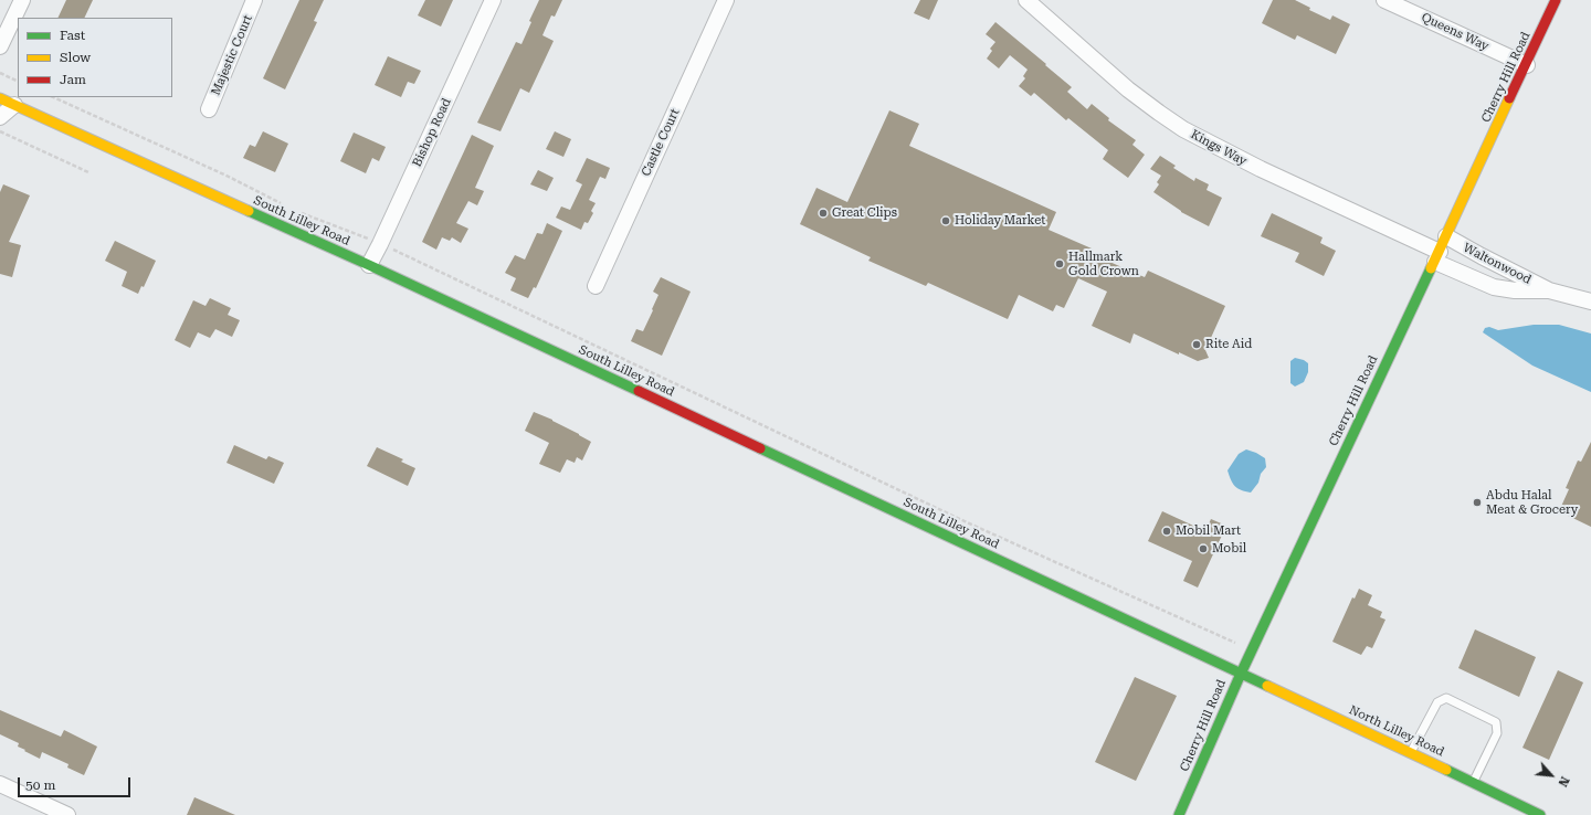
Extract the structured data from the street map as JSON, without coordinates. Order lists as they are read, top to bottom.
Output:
{
  "streets": {
    "street": [
      "Queens Way",
      "Majestic Court",
      "Cherry Hill Road",
      "Bishop Road",
      "Castle Court",
      "Kings Way",
      "South Lilley Road",
      "Waltonwood",
      "North Lilley Road"
    ]
  },
  "crossings": [
    ["Queens Way", "Cherry Hill Road"],
    ["Cherry Hill Road", "Kings Way"],
    ["Cherry Hill Road", "South Lilley Road"],
    ["Cherry Hill Road", "Waltonwood"],
    ["Cherry Hill Road", "North Lilley Road"],
    ["Bishop Road", "South Lilley Road"],
    ["Kings Way", "Waltonwood"],
    ["South Lilley Road", "North Lilley Road"]
  ],
  "places": [
    "Great Clips",
    "Holiday Market",
    "Hallmark Gold Crown",
    "Rite Aid",
    "Abdu Halal Meat & Grocery",
    "Mobil Mart",
    "Mobil"
  ],
  "legend": ["Fast", "Slow", "Jam"],
  "scale_bar": "50 m",
  "north": "bottom right"
}
